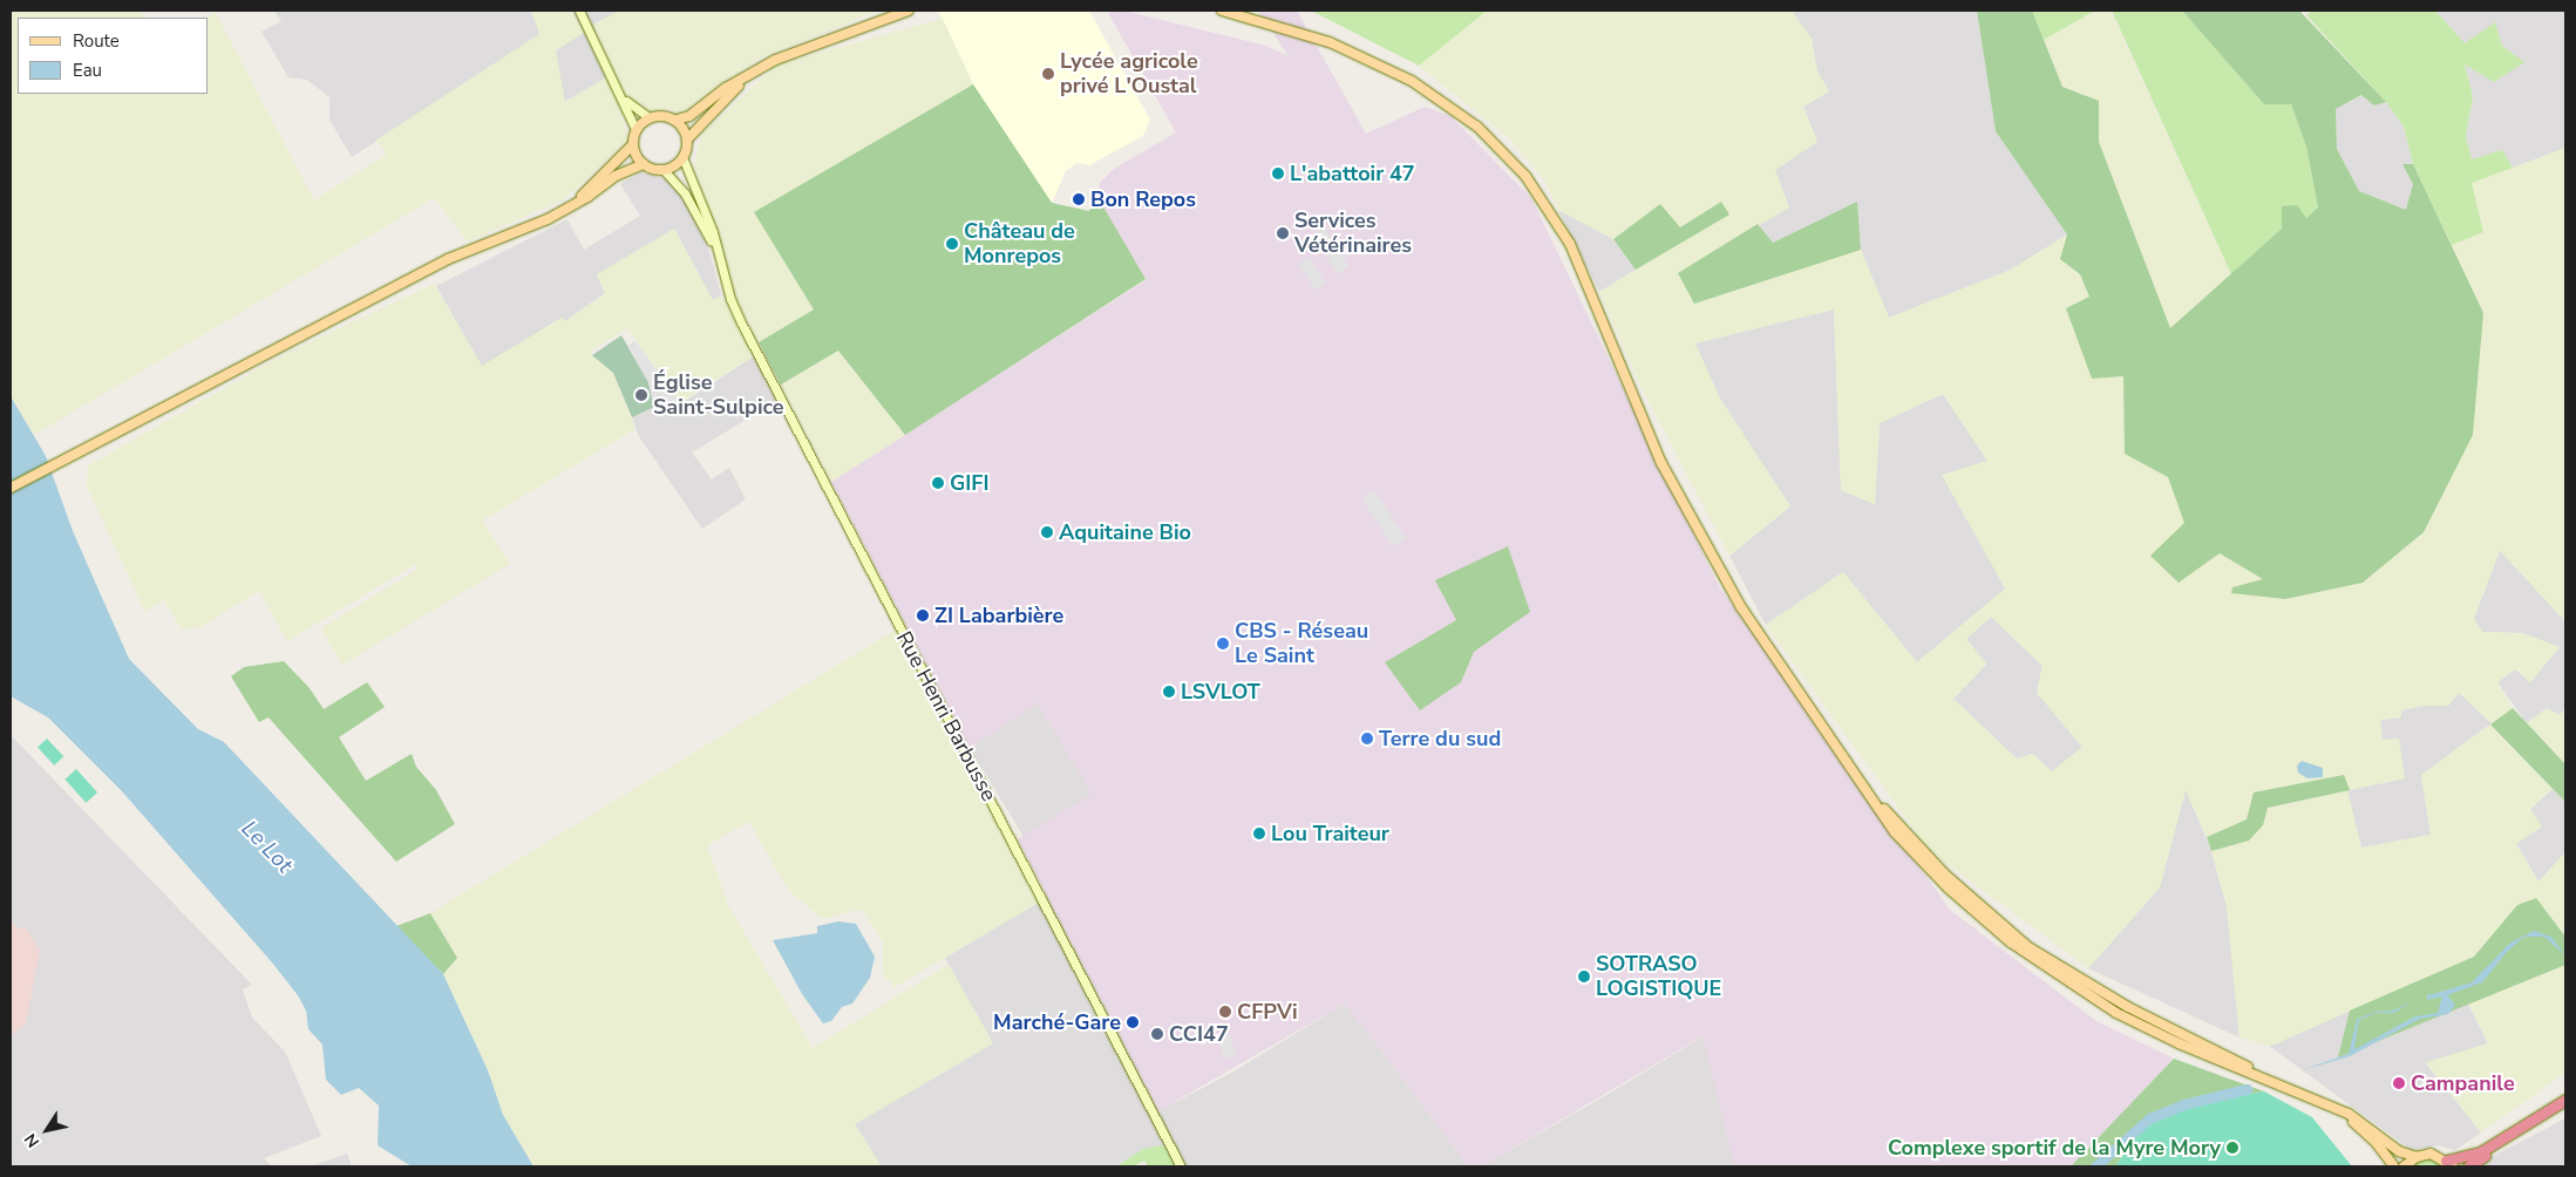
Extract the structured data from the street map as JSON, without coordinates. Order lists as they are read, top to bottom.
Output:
{
  "streets": {
    "main road": ["Rue Henri Barbusse"]
  },
  "water": ["Le Lot"],
  "places": [
    "Lycée agricole privé L'Oustal",
    "L'abattoir 47",
    "Bon Repos",
    "Services Vétérinaires",
    "Château de Monrepos",
    "Église Saint-Sulpice",
    "GIFI",
    "Aquitaine Bio",
    "ZI Labarbière",
    "CBS - Réseau Le Saint",
    "LSVLOT",
    "Terre du sud",
    "Lou Traiteur",
    "SOTRASO LOGISTIQUE",
    "CFPVi",
    "Marché-Gare",
    "CCI47",
    "Campanile",
    "Complexe sportif de la Myre Mory"
  ],
  "legend": ["Route", "Eau"],
  "north": "bottom left"
}
